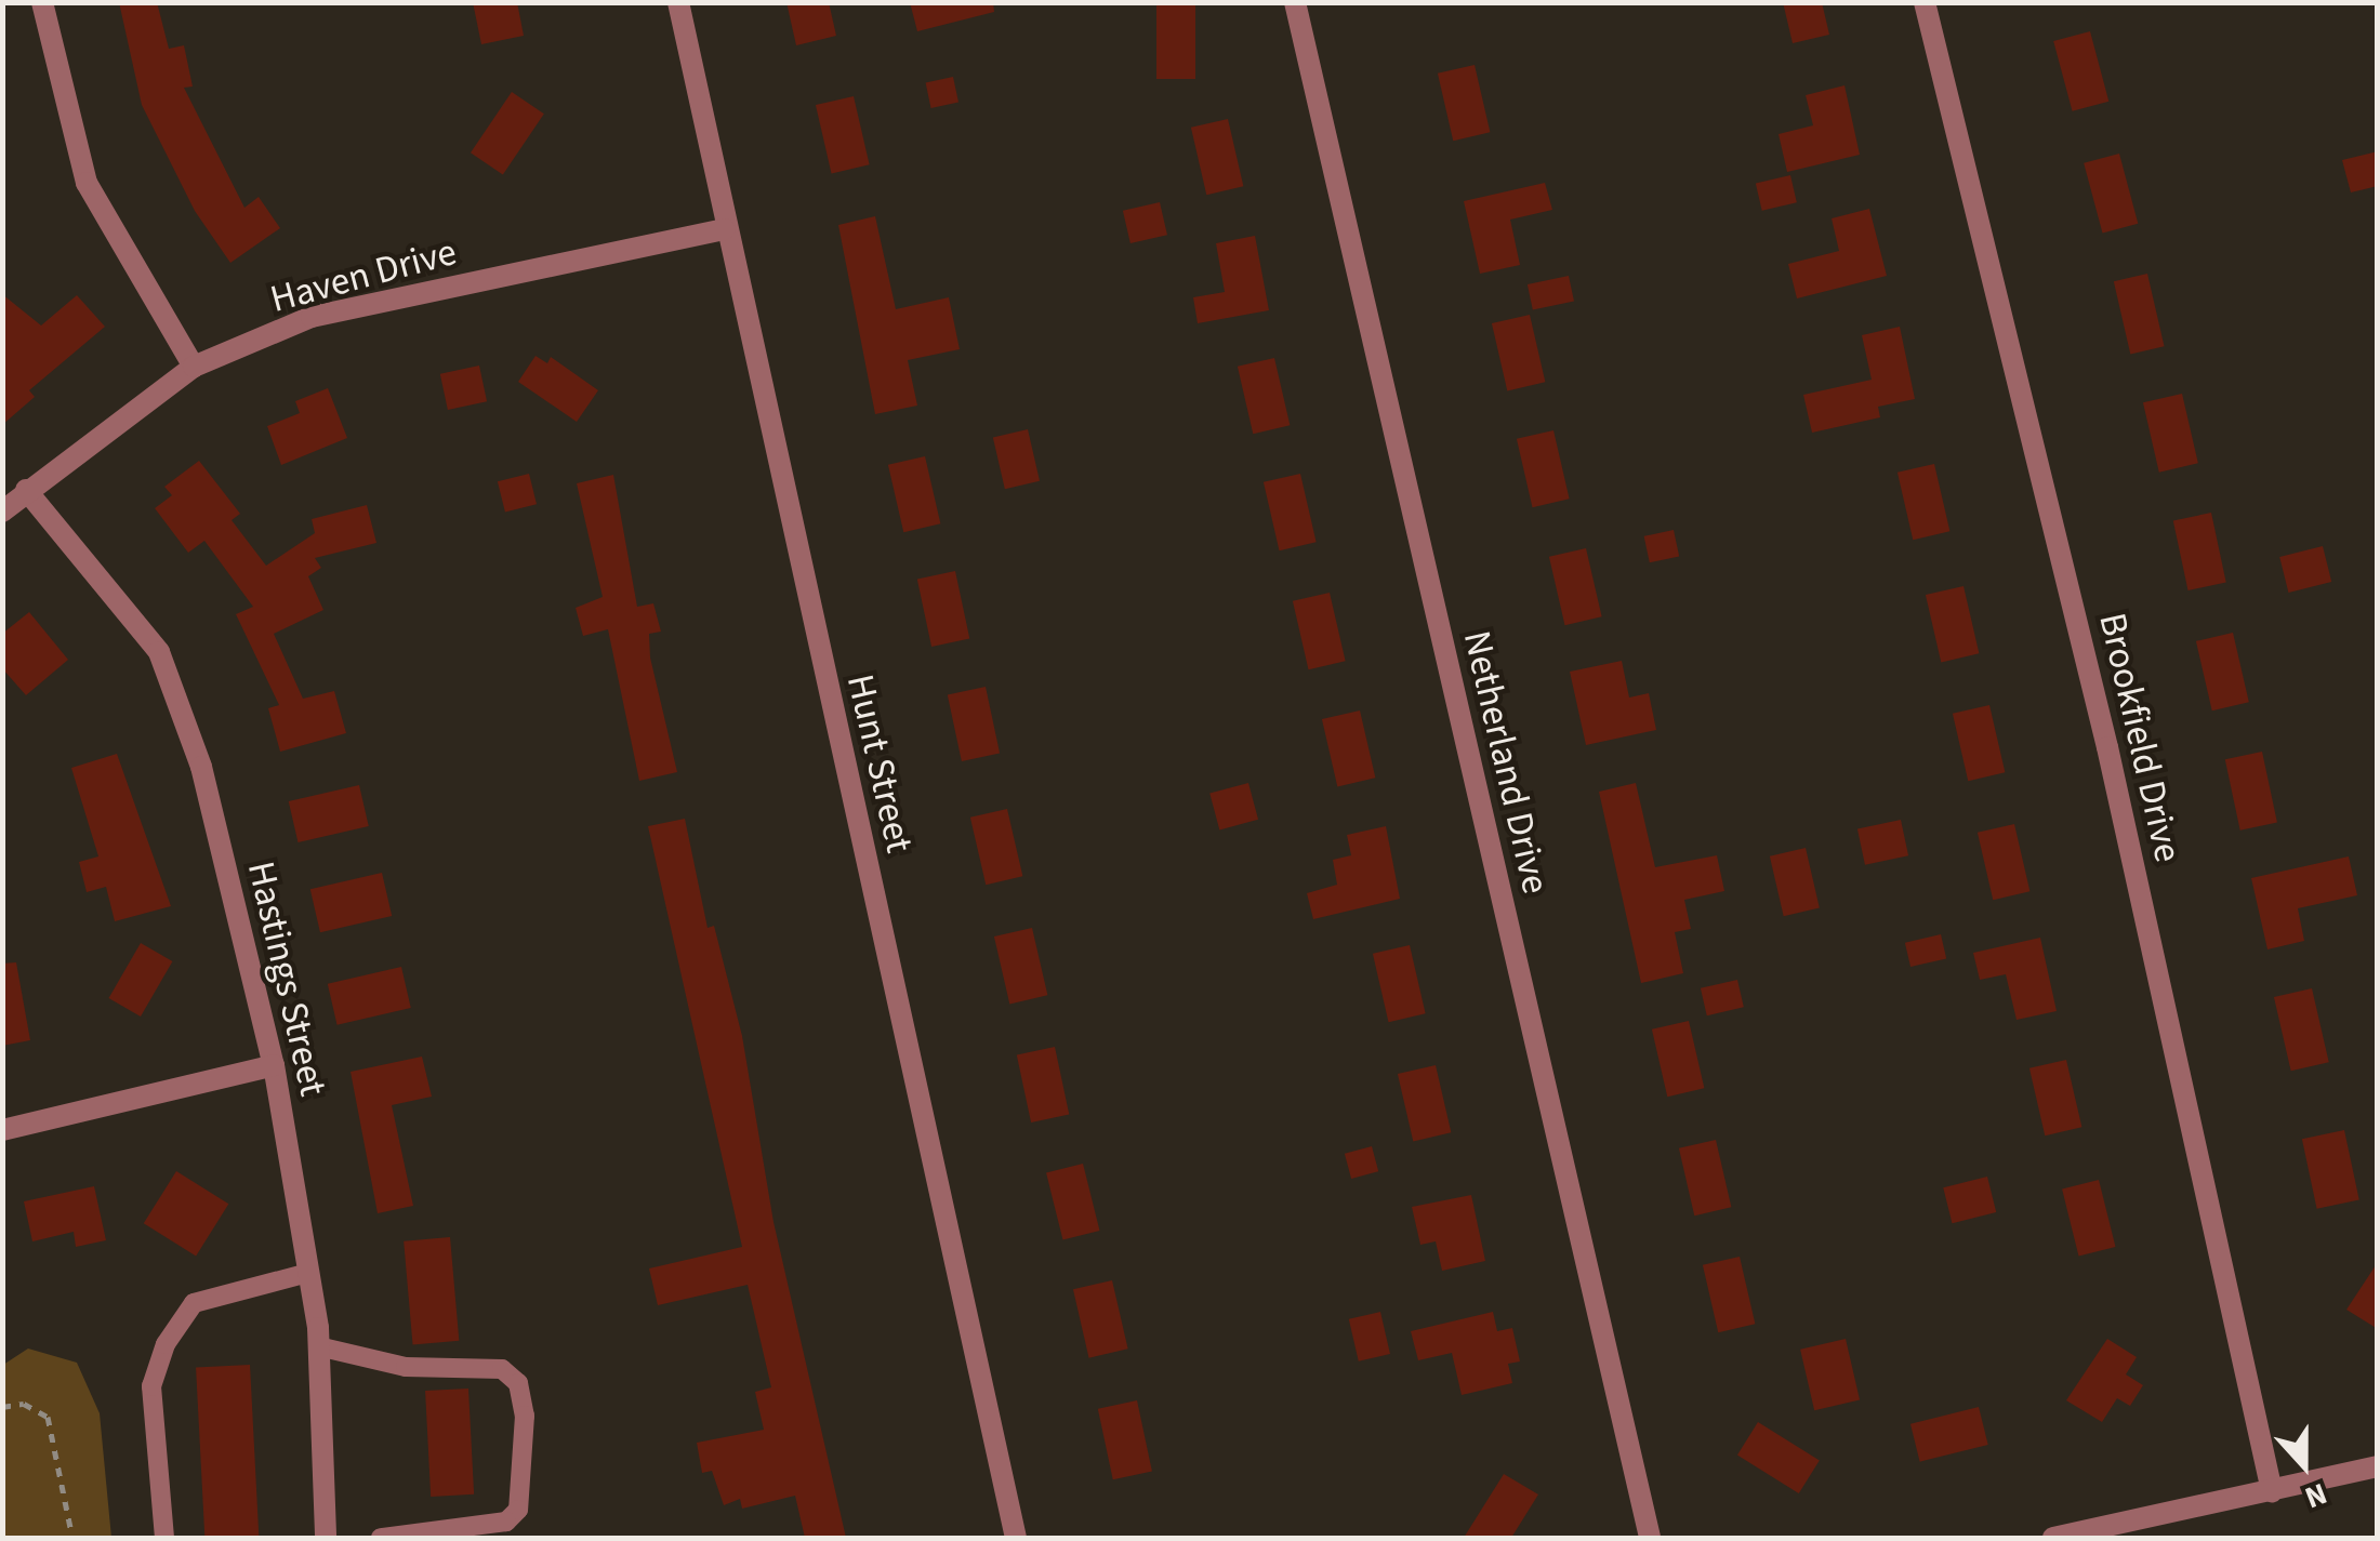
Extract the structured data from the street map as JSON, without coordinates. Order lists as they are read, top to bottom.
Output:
{
  "streets": {
    "street": [
      "Haven Drive",
      "Brookfield Drive",
      "Netherland Drive",
      "Hunt Street",
      "Hastings Street"
    ]
  },
  "crossings": [
    ["Haven Drive", "Hunt Street"],
    ["Haven Drive", "Hastings Street"]
  ],
  "north": "bottom"
}
